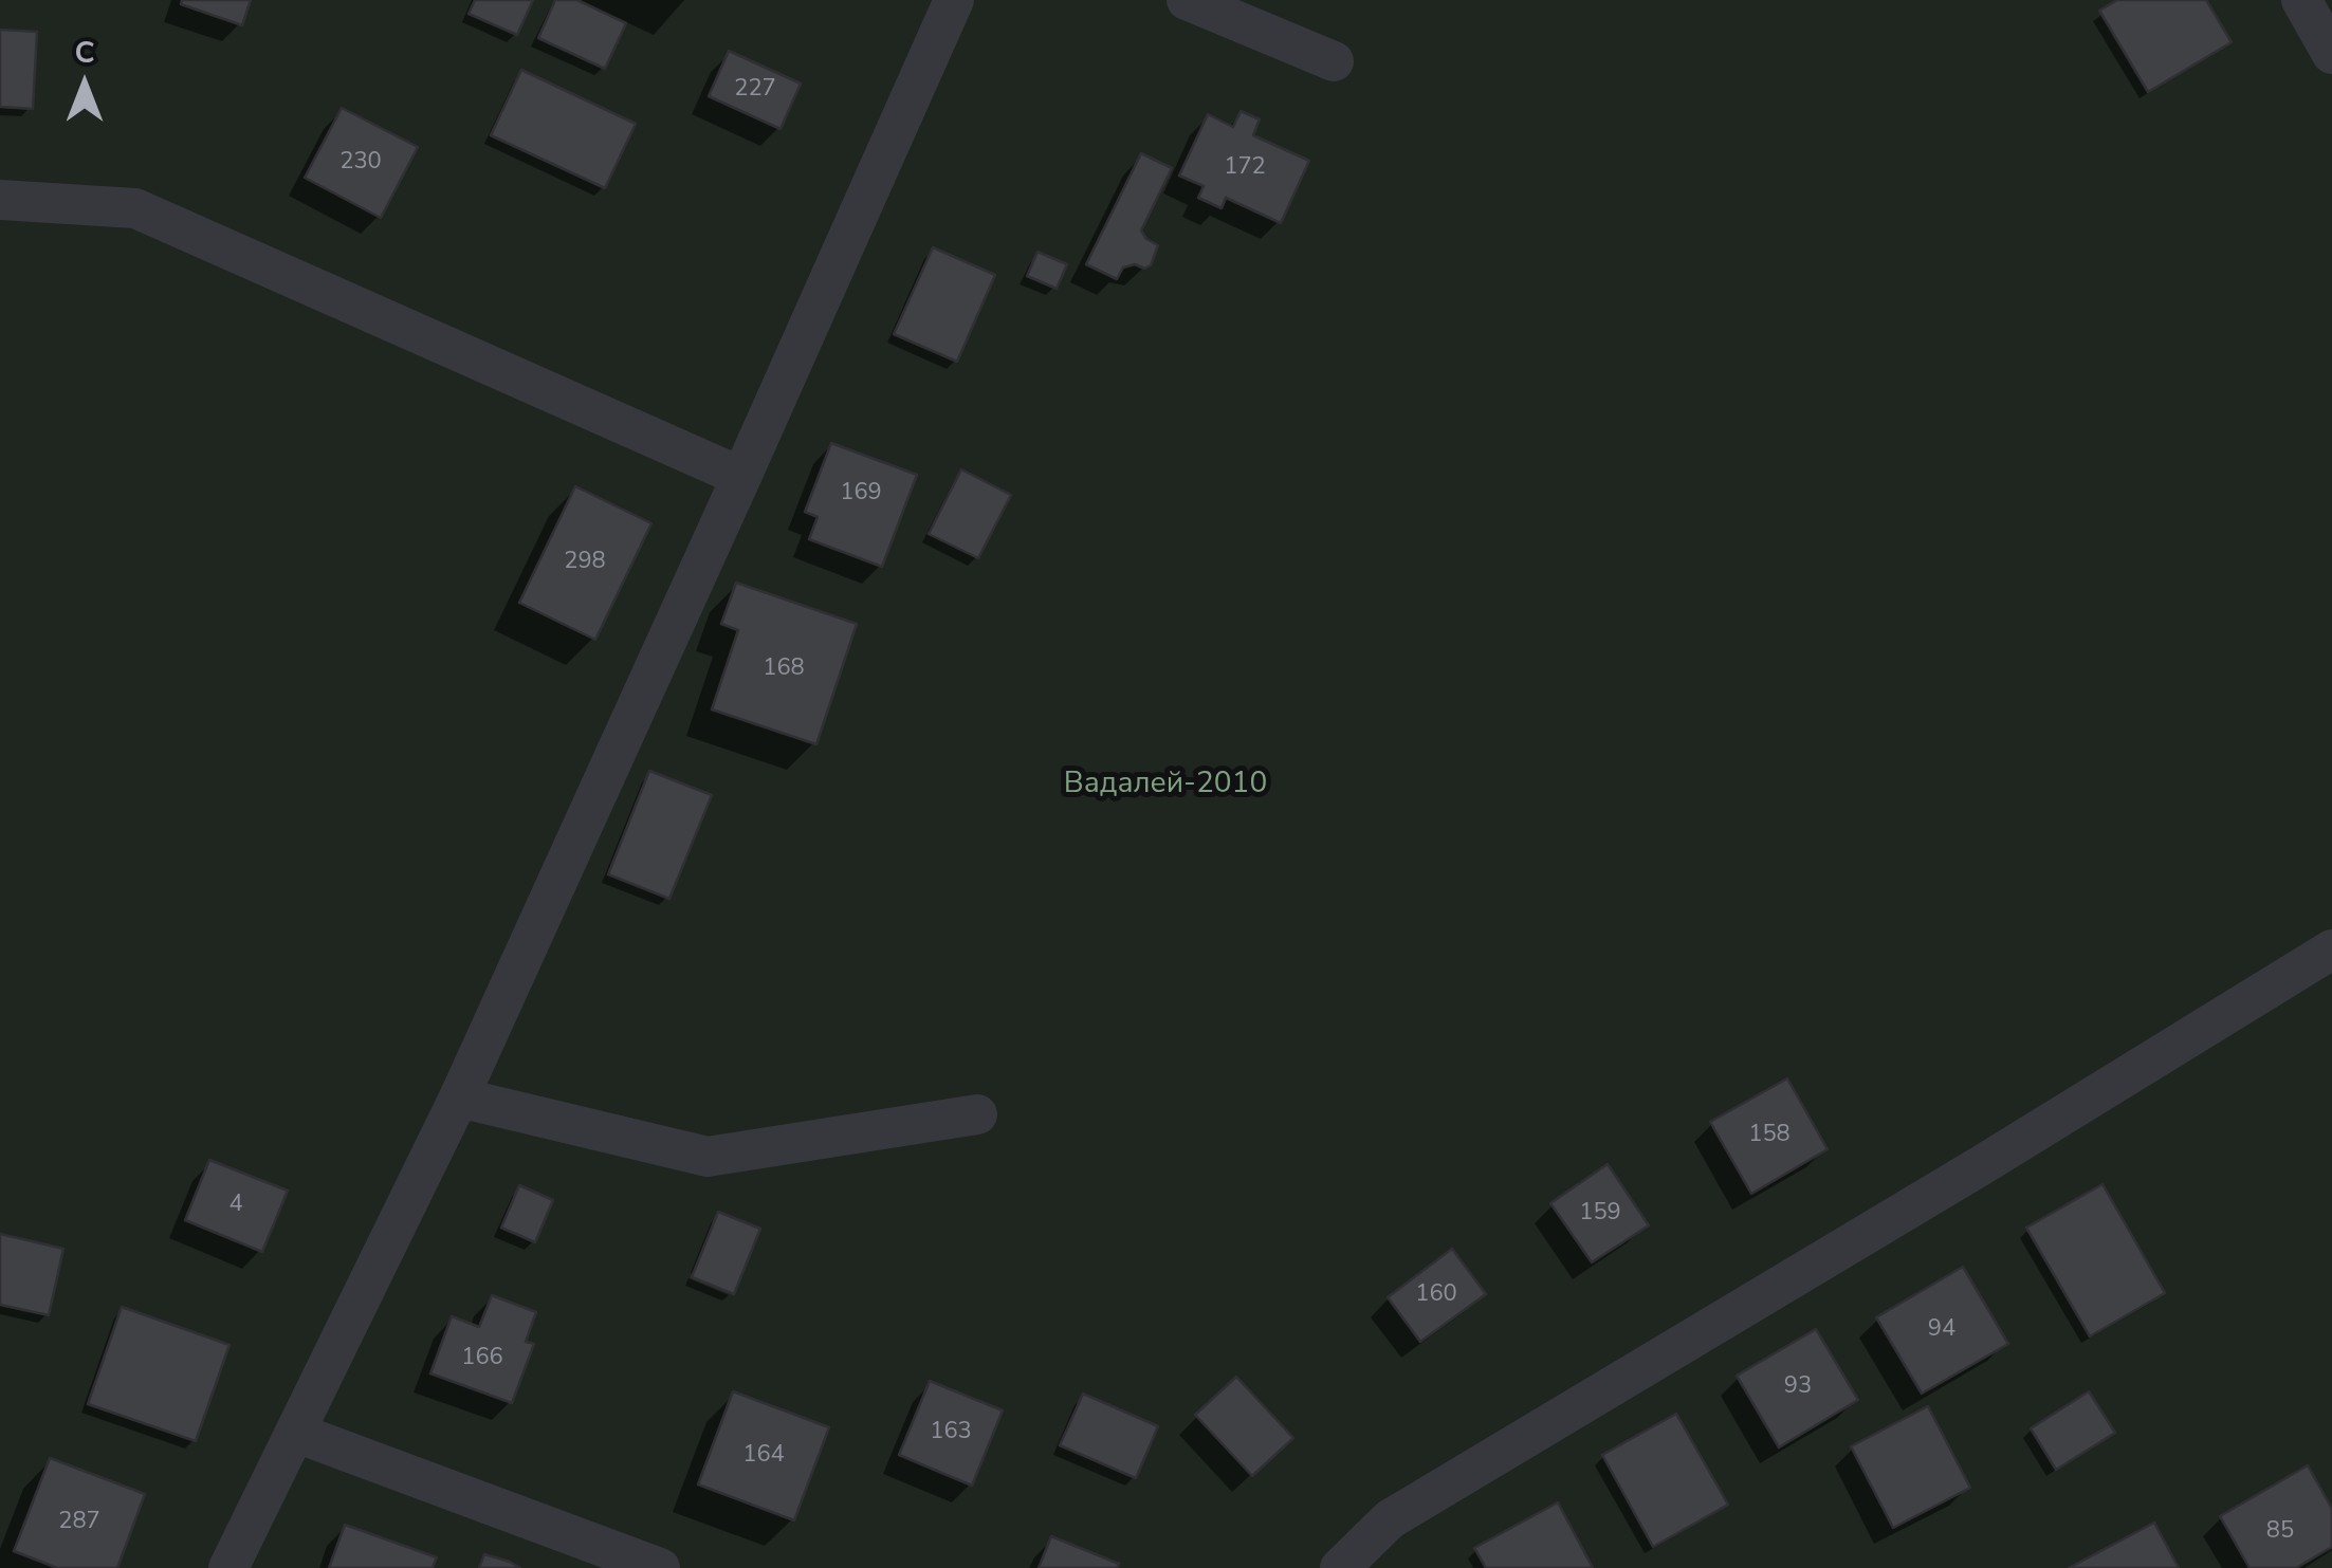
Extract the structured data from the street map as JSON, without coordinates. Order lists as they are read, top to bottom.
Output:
{
  "parks": ["Вадалей-2010"],
  "house_numbers": [
    "227",
    "230",
    "172",
    "169",
    "298",
    "168",
    "158",
    "4",
    "159",
    "160",
    "94",
    "166",
    "93",
    "163",
    "164",
    "287",
    "85"
  ],
  "north": "top"
}
